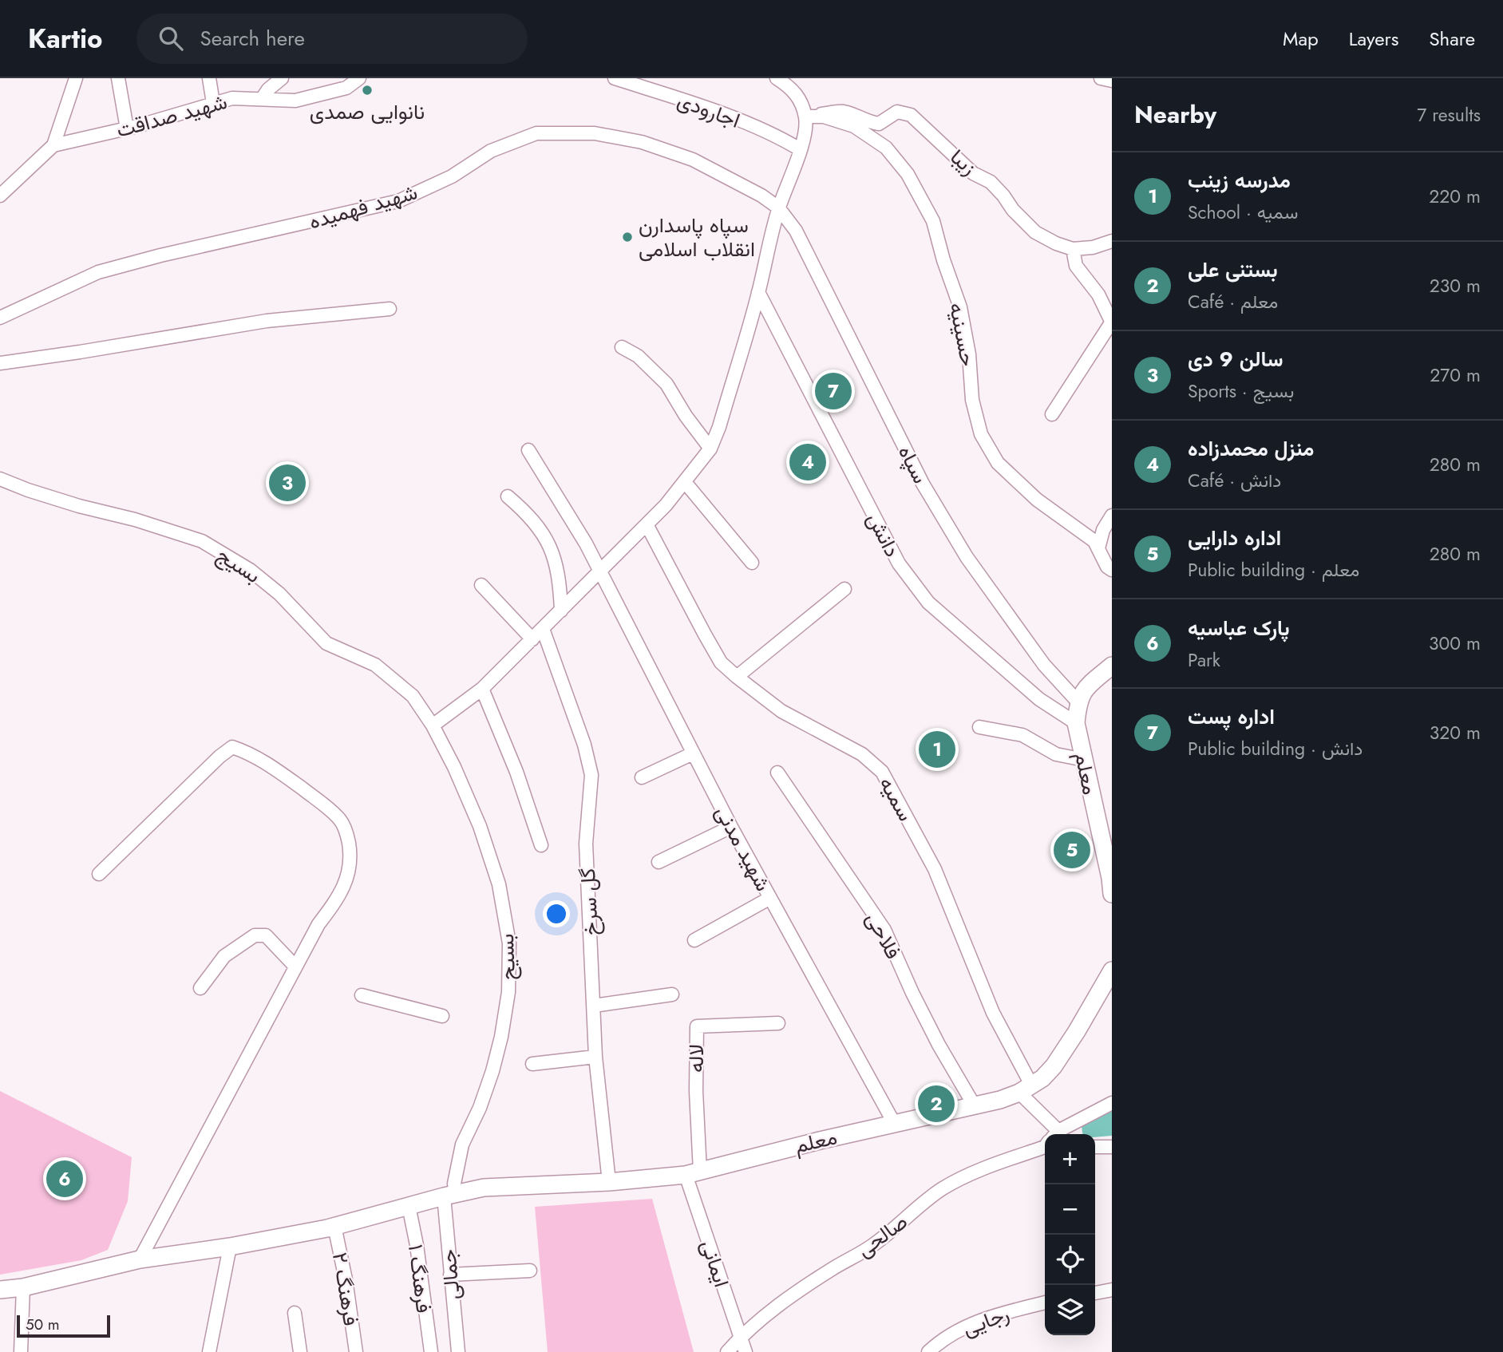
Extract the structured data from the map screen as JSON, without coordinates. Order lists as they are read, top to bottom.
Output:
{
  "streets": {
    "main road": ["معلم"],
    "street": [
      "اجارودی",
      "شهید صداقت",
      "زیبا",
      "شهید فهمیده",
      "حسینیه",
      "سپاه",
      "دانش",
      "بسیج",
      "سمیه",
      "شهید مدنی",
      "گل سرخ",
      "فلاحی",
      "بسیح",
      "لاله",
      "صالحی",
      "ایمانی",
      "جمالی",
      "فرهنگ ۱",
      "فرهنگ ۲",
      "رجایی"
    ]
  },
  "crossings": [
    ["زیبا", "حسینیه"],
    ["شهید فهمیده", "سپاه"],
    ["سپاه", "معلم"],
    ["دانش", "معلم"],
    ["بسیج", "بسیح"],
    ["معلم", "سمیه"],
    ["معلم", "شهید مدنی"],
    ["معلم", "گل سرخ"],
    ["معلم", "فلاحی"],
    ["معلم", "بسیح"],
    ["معلم", "لاله"],
    ["معلم", "ایمانی"],
    ["معلم", "جمالی"],
    ["معلم", "فرهنگ ۱"],
    ["معلم", "فرهنگ ۲"],
    ["بسیح", "جمالی"],
    ["لاله", "ایمانی"],
    ["صالحی", "ایمانی"]
  ],
  "places": ["نانوایی صمدی", "سپاه پاسدارن انقلاب اسلامی"],
  "scale_bar": "50 m",
  "page": {
    "header": "Kartio",
    "search": "Search here",
    "nav": ["Map", "Layers", "Share"],
    "heading": ["Nearby", "7 results"],
    "list": [
      {
        "mark": "1",
        "name": "مدرسه زینب",
        "note": "School · سمیه",
        "value": "220 m"
      },
      {
        "mark": "2",
        "name": "بستنی علی",
        "note": "Café · معلم",
        "value": "230 m"
      },
      {
        "mark": "3",
        "name": "سالن 9 دی",
        "note": "Sports · بسیج",
        "value": "270 m"
      },
      {
        "mark": "4",
        "name": "منزل محمدزاده",
        "note": "Café · دانش",
        "value": "280 m"
      },
      {
        "mark": "5",
        "name": "اداره دارایی",
        "note": "Public building · معلم",
        "value": "280 m"
      },
      {
        "mark": "6",
        "name": "پارک عباسیه",
        "note": "Park",
        "value": "300 m"
      },
      {
        "mark": "7",
        "name": "اداره پست",
        "note": "Public building · دانش",
        "value": "320 m"
      }
    ],
    "pins": [
      "7",
      "4",
      "3",
      "1",
      "5",
      "2",
      "6"
    ],
    "map_buttons": ["+", "−"],
    "scale": "50 m"
  }
}
